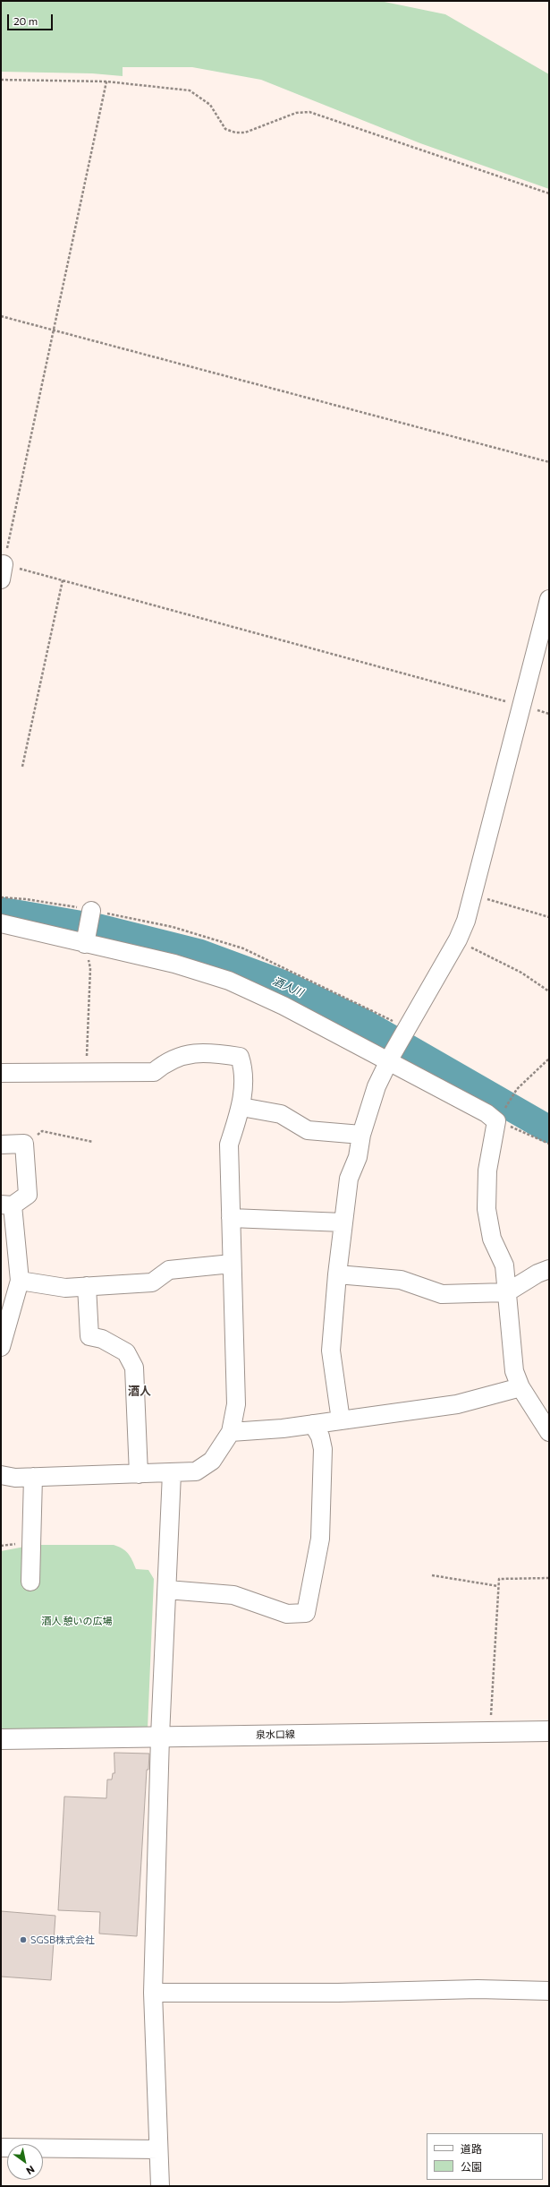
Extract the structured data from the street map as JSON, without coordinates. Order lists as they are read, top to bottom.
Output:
{
  "streets": {
    "main road": ["泉水口線"]
  },
  "districts": ["酒人"],
  "water": ["酒人川"],
  "parks": ["酒人 憩いの広場"],
  "places": ["SGSB株式会社"],
  "legend": ["道路", "公園"],
  "scale_bar": "20 m",
  "north": "bottom right"
}
